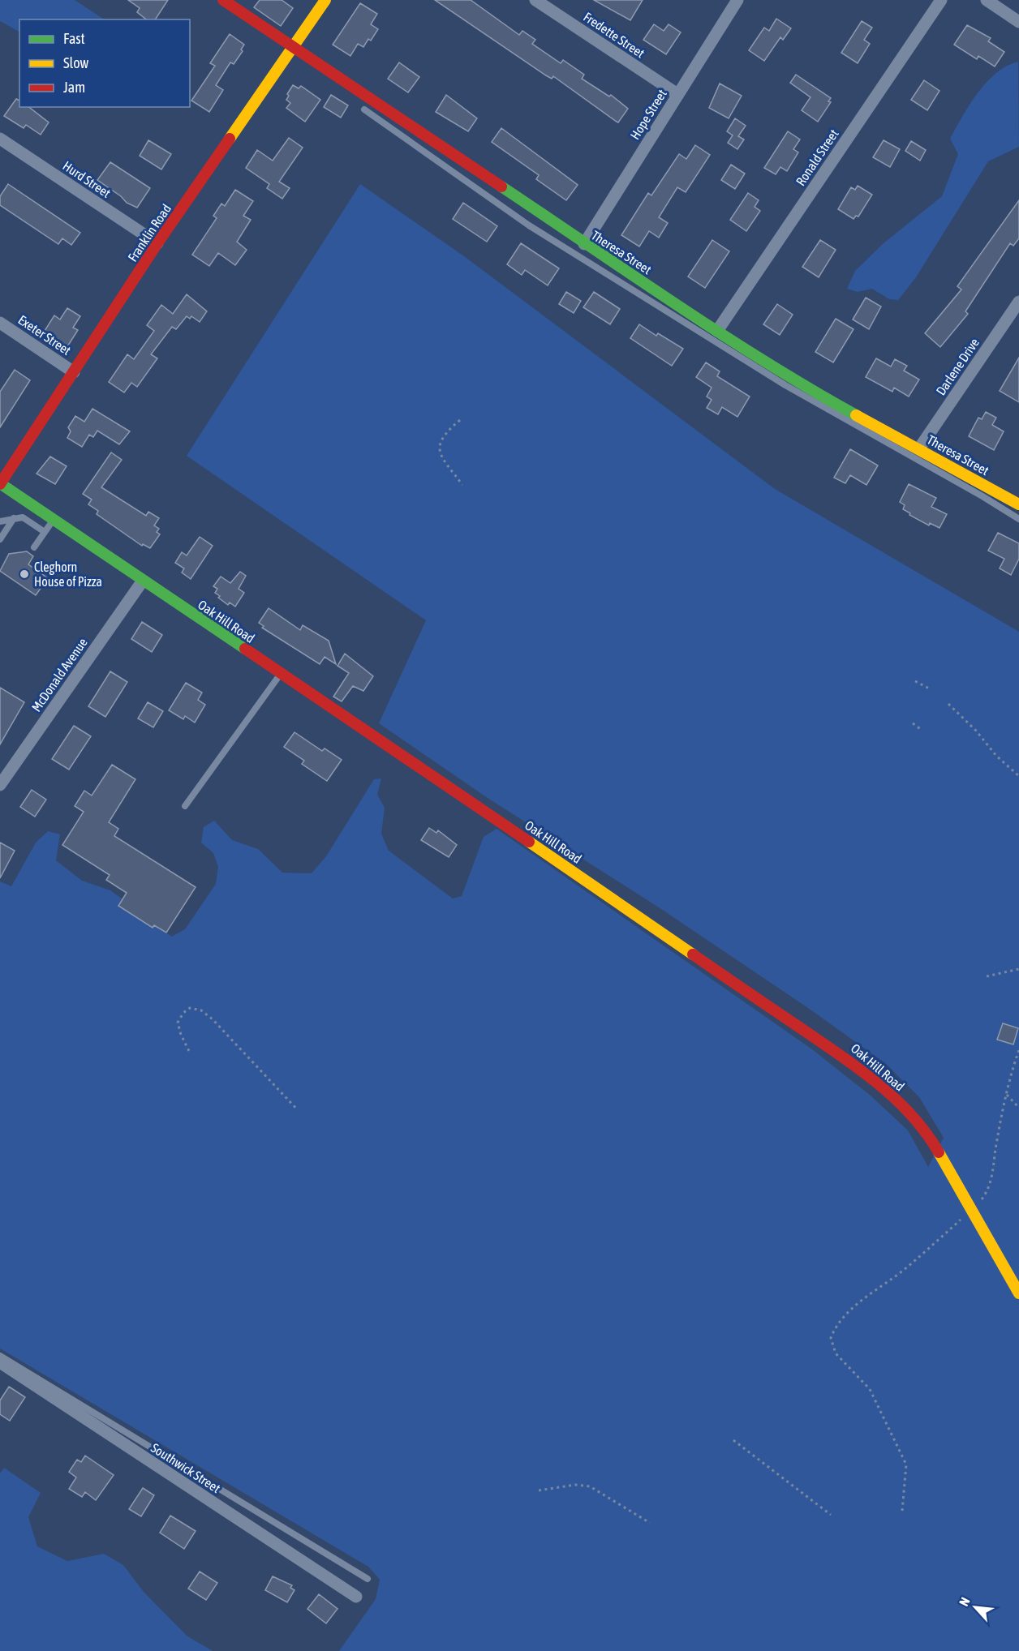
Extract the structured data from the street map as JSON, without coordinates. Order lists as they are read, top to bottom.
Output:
{
  "streets": {
    "street": [
      "Fredette Street",
      "Hope Street",
      "Ronald Street",
      "Hurd Street",
      "Franklin Road",
      "Theresa Street",
      "Exeter Street",
      "Darlene Drive",
      "Oak Hill Road",
      "McDonald Avenue",
      "Southwick Street"
    ]
  },
  "crossings": [
    ["Fredette Street", "Hope Street"],
    ["Hope Street", "Theresa Street"],
    ["Ronald Street", "Theresa Street"],
    ["Hurd Street", "Franklin Road"],
    ["Franklin Road", "Theresa Street"],
    ["Franklin Road", "Exeter Street"],
    ["Franklin Road", "Oak Hill Road"],
    ["Theresa Street", "Darlene Drive"],
    ["Oak Hill Road", "McDonald Avenue"]
  ],
  "places": ["Cleghorn House of Pizza"],
  "legend": ["Fast", "Slow", "Jam"],
  "north": "top left"
}
